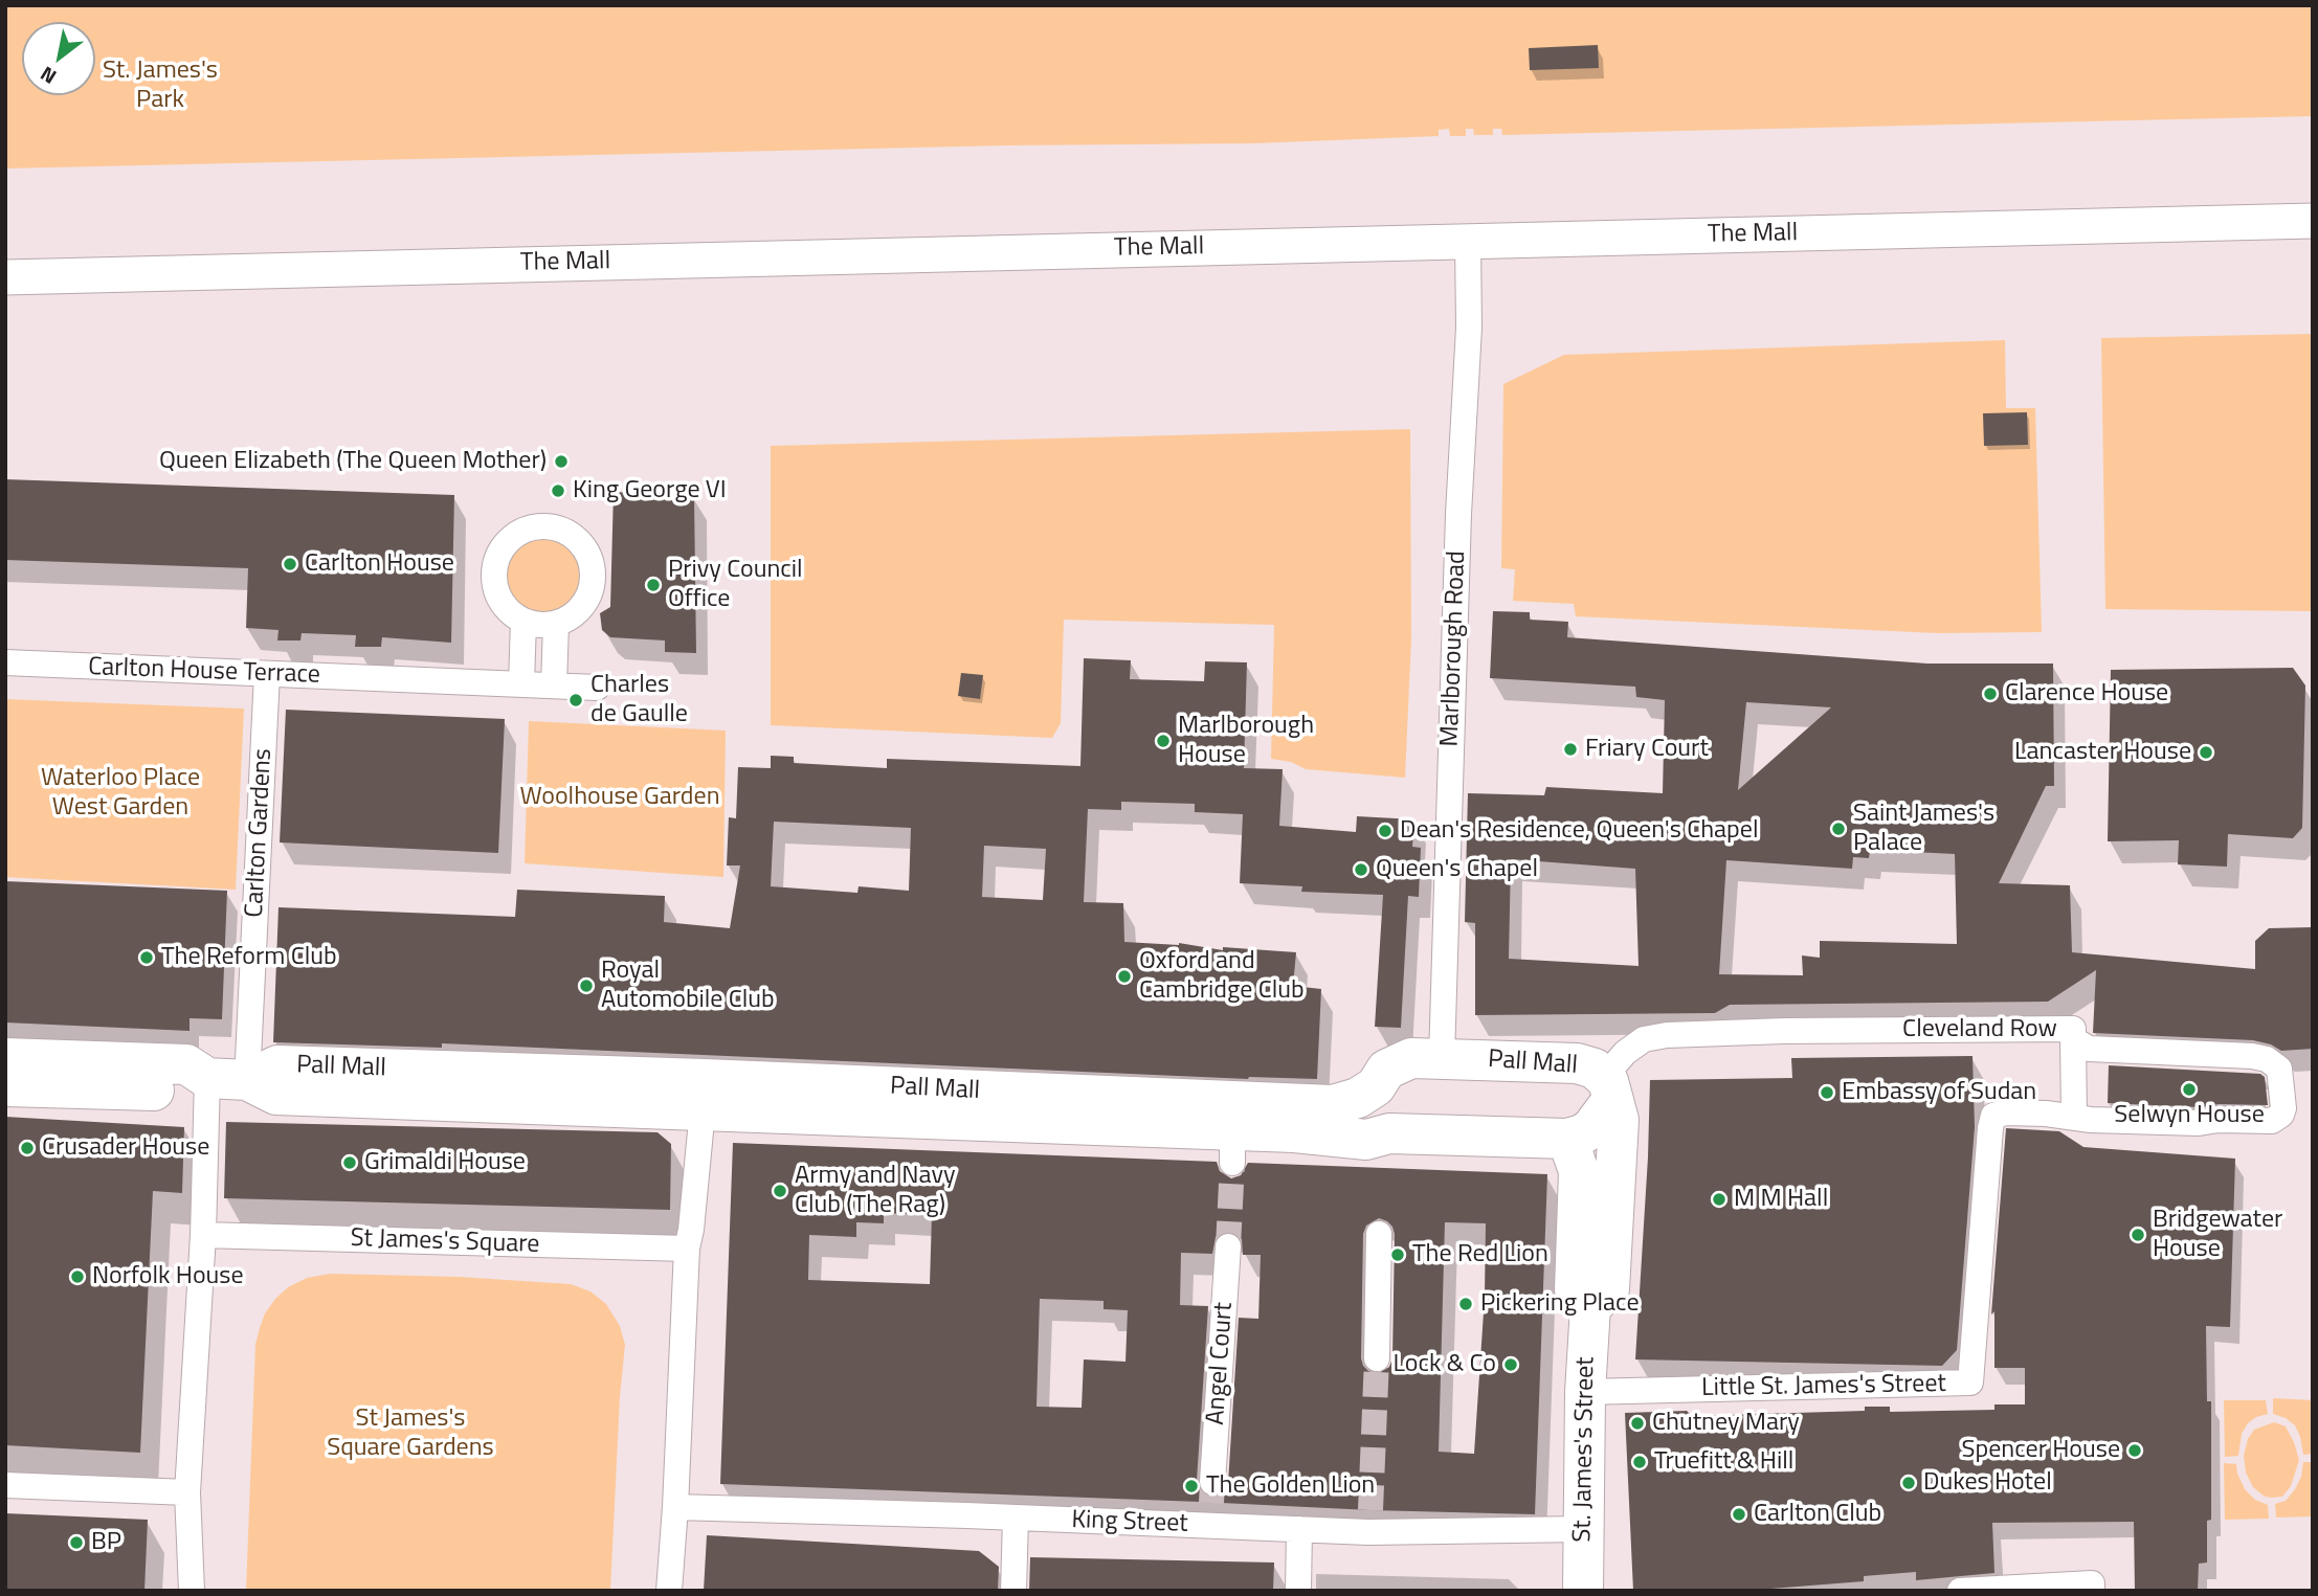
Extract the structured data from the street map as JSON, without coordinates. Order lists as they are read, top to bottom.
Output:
{
  "streets": {
    "main road": ["Pall Mall", "St. James's Street"],
    "street": [
      "The Mall",
      "Marlborough Road",
      "Carlton House Terrace",
      "Carlton Gardens",
      "Cleveland Row",
      "St James's Square",
      "Angel Court",
      "Little St. James's Street",
      "King Street"
    ]
  },
  "crossings": [
    ["The Mall", "Marlborough Road"],
    ["Marlborough Road", "Pall Mall"],
    ["Carlton House Terrace", "Carlton Gardens"],
    ["Carlton Gardens", "Pall Mall"],
    ["Cleveland Row", "Pall Mall"],
    ["Cleveland Row", "Little St. James's Street"],
    ["Pall Mall", "St. James's Street"],
    ["Angel Court", "King Street"],
    ["Little St. James's Street", "St. James's Street"],
    ["St. James's Street", "King Street"]
  ],
  "parks": [
    "St. James's Park",
    "Waterloo Place West Garden",
    "Woolhouse Garden",
    "St James's Square Gardens"
  ],
  "places": [
    "Queen Elizabeth (The Queen Mother)",
    "King George VI",
    "Carlton House",
    "Privy Council Office",
    "Clarence House",
    "Charles de Gaulle",
    "Marlborough House",
    "Friary Court",
    "Lancaster House",
    "Saint James's Palace",
    "Dean's Residence, Queen's Chapel",
    "Queen's Chapel",
    "The Reform Club",
    "Oxford and Cambridge Club",
    "Royal Automobile Club",
    "Selwyn House",
    "Embassy of Sudan",
    "Crusader House",
    "Grimaldi House",
    "Army and Navy Club (The Rag)",
    "M M Hall",
    "Bridgewater House",
    "The Red Lion",
    "Norfolk House",
    "Pickering Place",
    "Lock & Co",
    "Chutney Mary",
    "Spencer House",
    "Truefitt & Hill",
    "Dukes Hotel",
    "The Golden Lion",
    "Carlton Club",
    "BP"
  ],
  "north": "bottom left"
}
